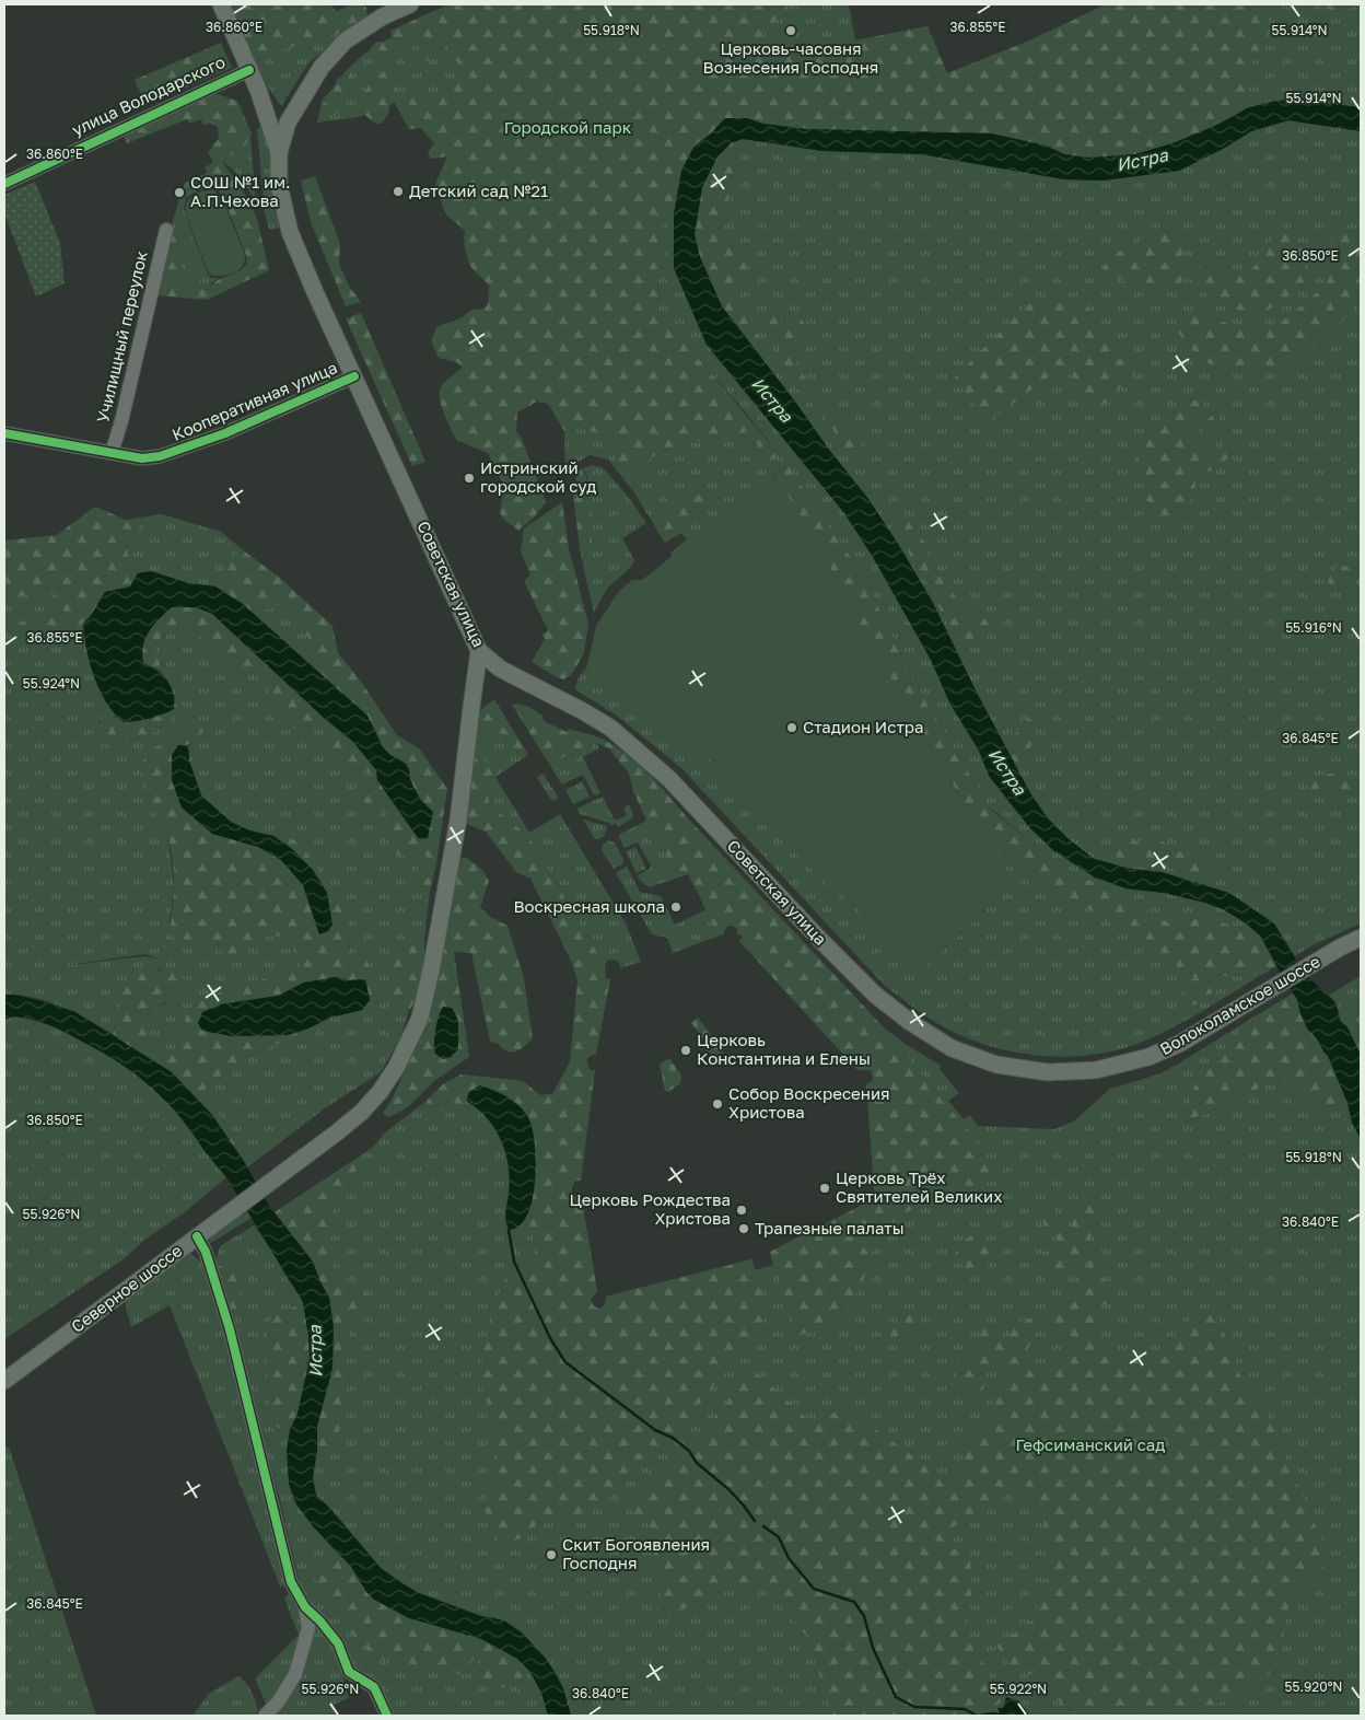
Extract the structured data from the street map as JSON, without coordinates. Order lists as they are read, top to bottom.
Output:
{
  "streets": {
    "main road": ["Советская улица", "Волоколамское шоссе", "Северное шоссе"],
    "street": ["улица Володарского", "Училищный переулок", "Кооперативная улица"]
  },
  "crossings": [
    ["улица Володарского", "Советская улица"],
    ["Училищный переулок", "Кооперативная улица"],
    ["Кооперативная улица", "Советская улица"],
    ["Советская улица", "Волоколамское шоссе"],
    ["Советская улица", "Северное шоссе"]
  ],
  "water": ["Истра"],
  "parks": ["Городской парк", "Гефсиманский сад"],
  "places": [
    "Церковь-часовня Вознесения Господня",
    "Детский сад №21",
    "СОШ №1 им. А.П.Чехова",
    "Истринский городской суд",
    "Стадион Истра",
    "Воскресная школа",
    "Церковь Константина и Елены",
    "Собор Воскресения Христова",
    "Церковь Трёх Святителей Великих",
    "Церковь Рождества Христова",
    "Трапезные палаты",
    "Скит Богоявления Господня"
  ],
  "coordinates": [
    "36.860°E",
    "36.855°E",
    "55.918°N",
    "55.914°N",
    "36.850°E",
    "55.916°N",
    "55.924°N",
    "36.845°E",
    "55.926°N",
    "36.840°E",
    "55.920°N",
    "55.922°N"
  ]
}
